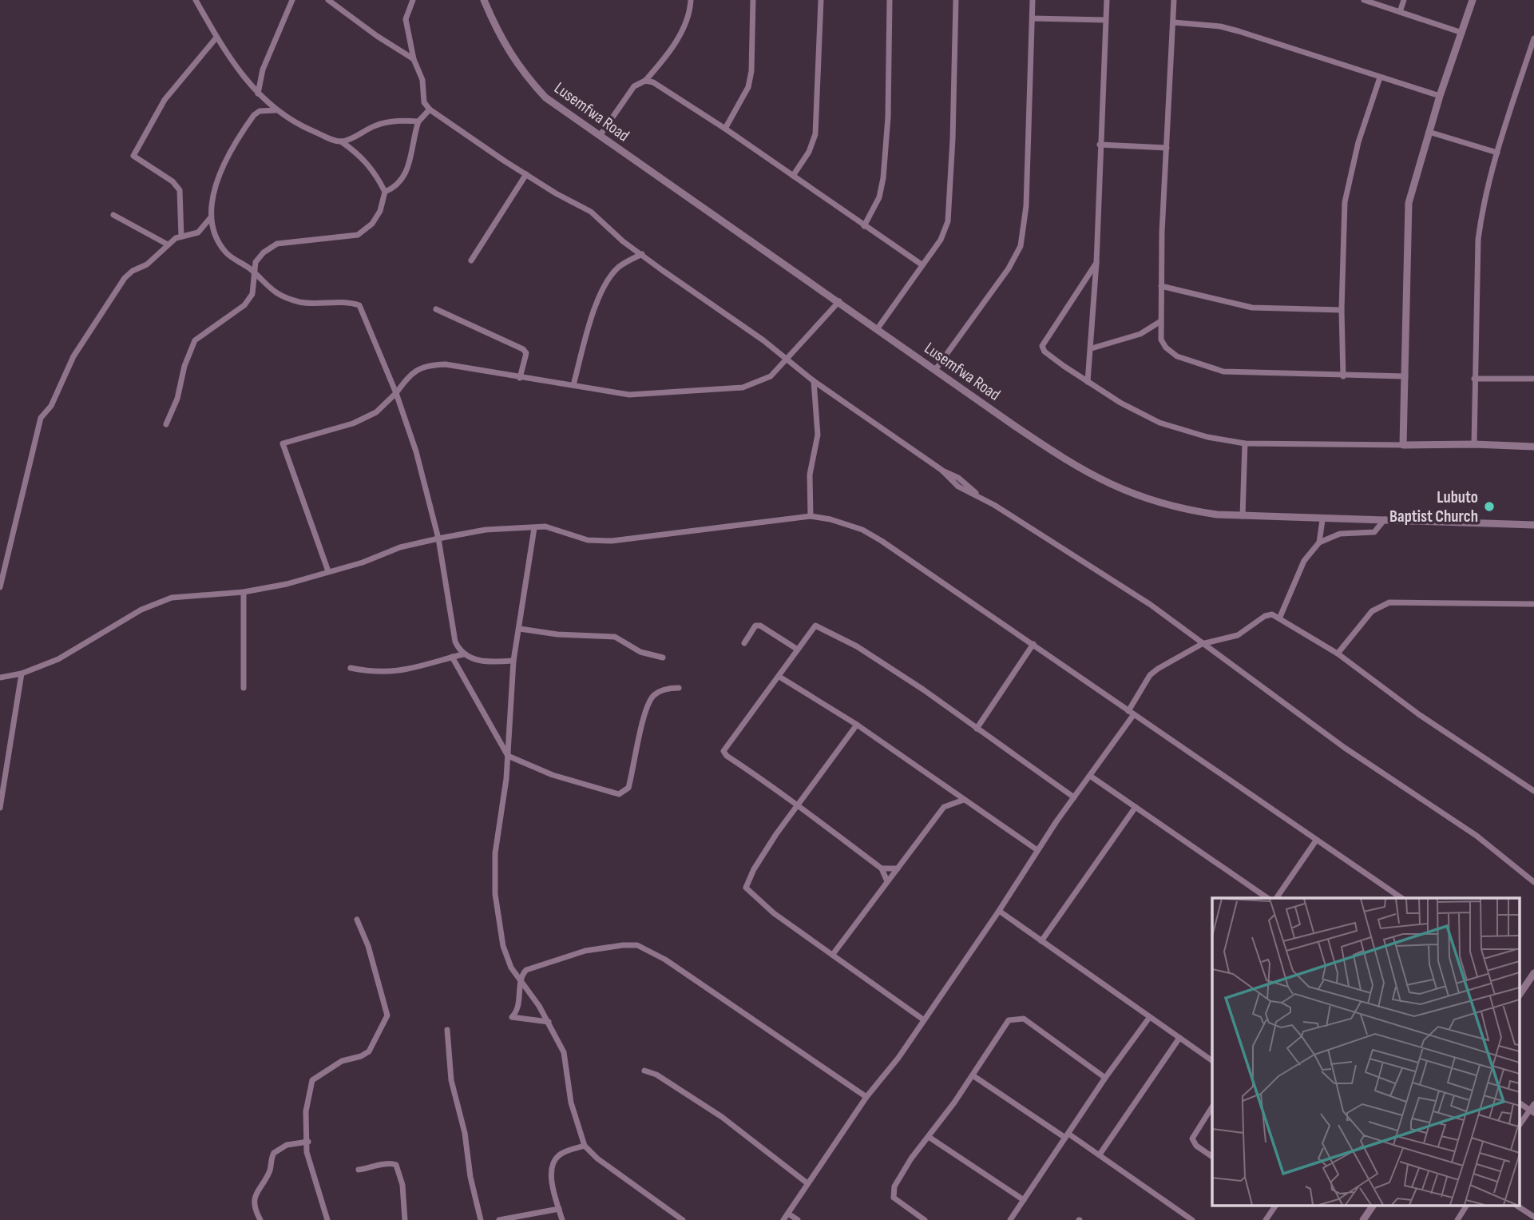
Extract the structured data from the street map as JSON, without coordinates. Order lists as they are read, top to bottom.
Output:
{
  "streets": {
    "street": ["Lusemfwa Road"]
  },
  "places": ["Lubuto Baptist Church"]
}
